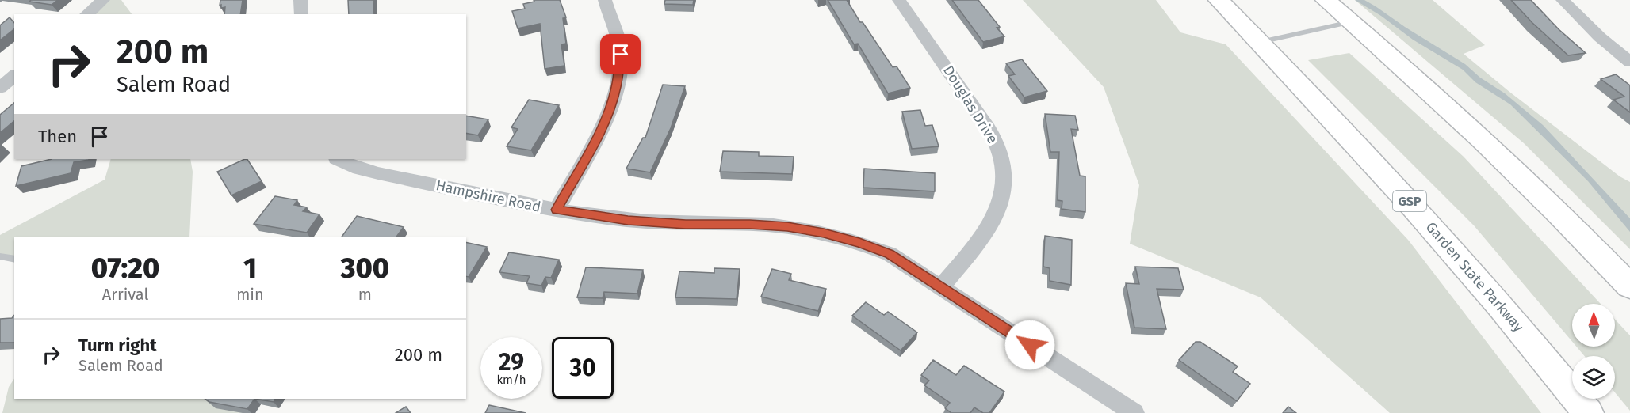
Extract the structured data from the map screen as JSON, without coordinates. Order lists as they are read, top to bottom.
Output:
{
  "streets": {
    "highway": ["GSP", "Garden State Parkway"],
    "street": ["Douglas Drive", "Hampshire Road"]
  },
  "crossings": [
    ["Douglas Drive", "Hampshire Road"]
  ],
  "north": "top",
  "page": {
    "turn": ["200 m", "Salem Road"],
    "then": "Then",
    "eta": [
      "07:20",
      "Arrival",
      "1",
      "min",
      "300",
      "m"
    ],
    "list": [
      {
        "name": "Turn right",
        "note": "Salem Road",
        "value": "200 m"
      }
    ],
    "speed": "29 km/h",
    "limit": "30"
  }
}
